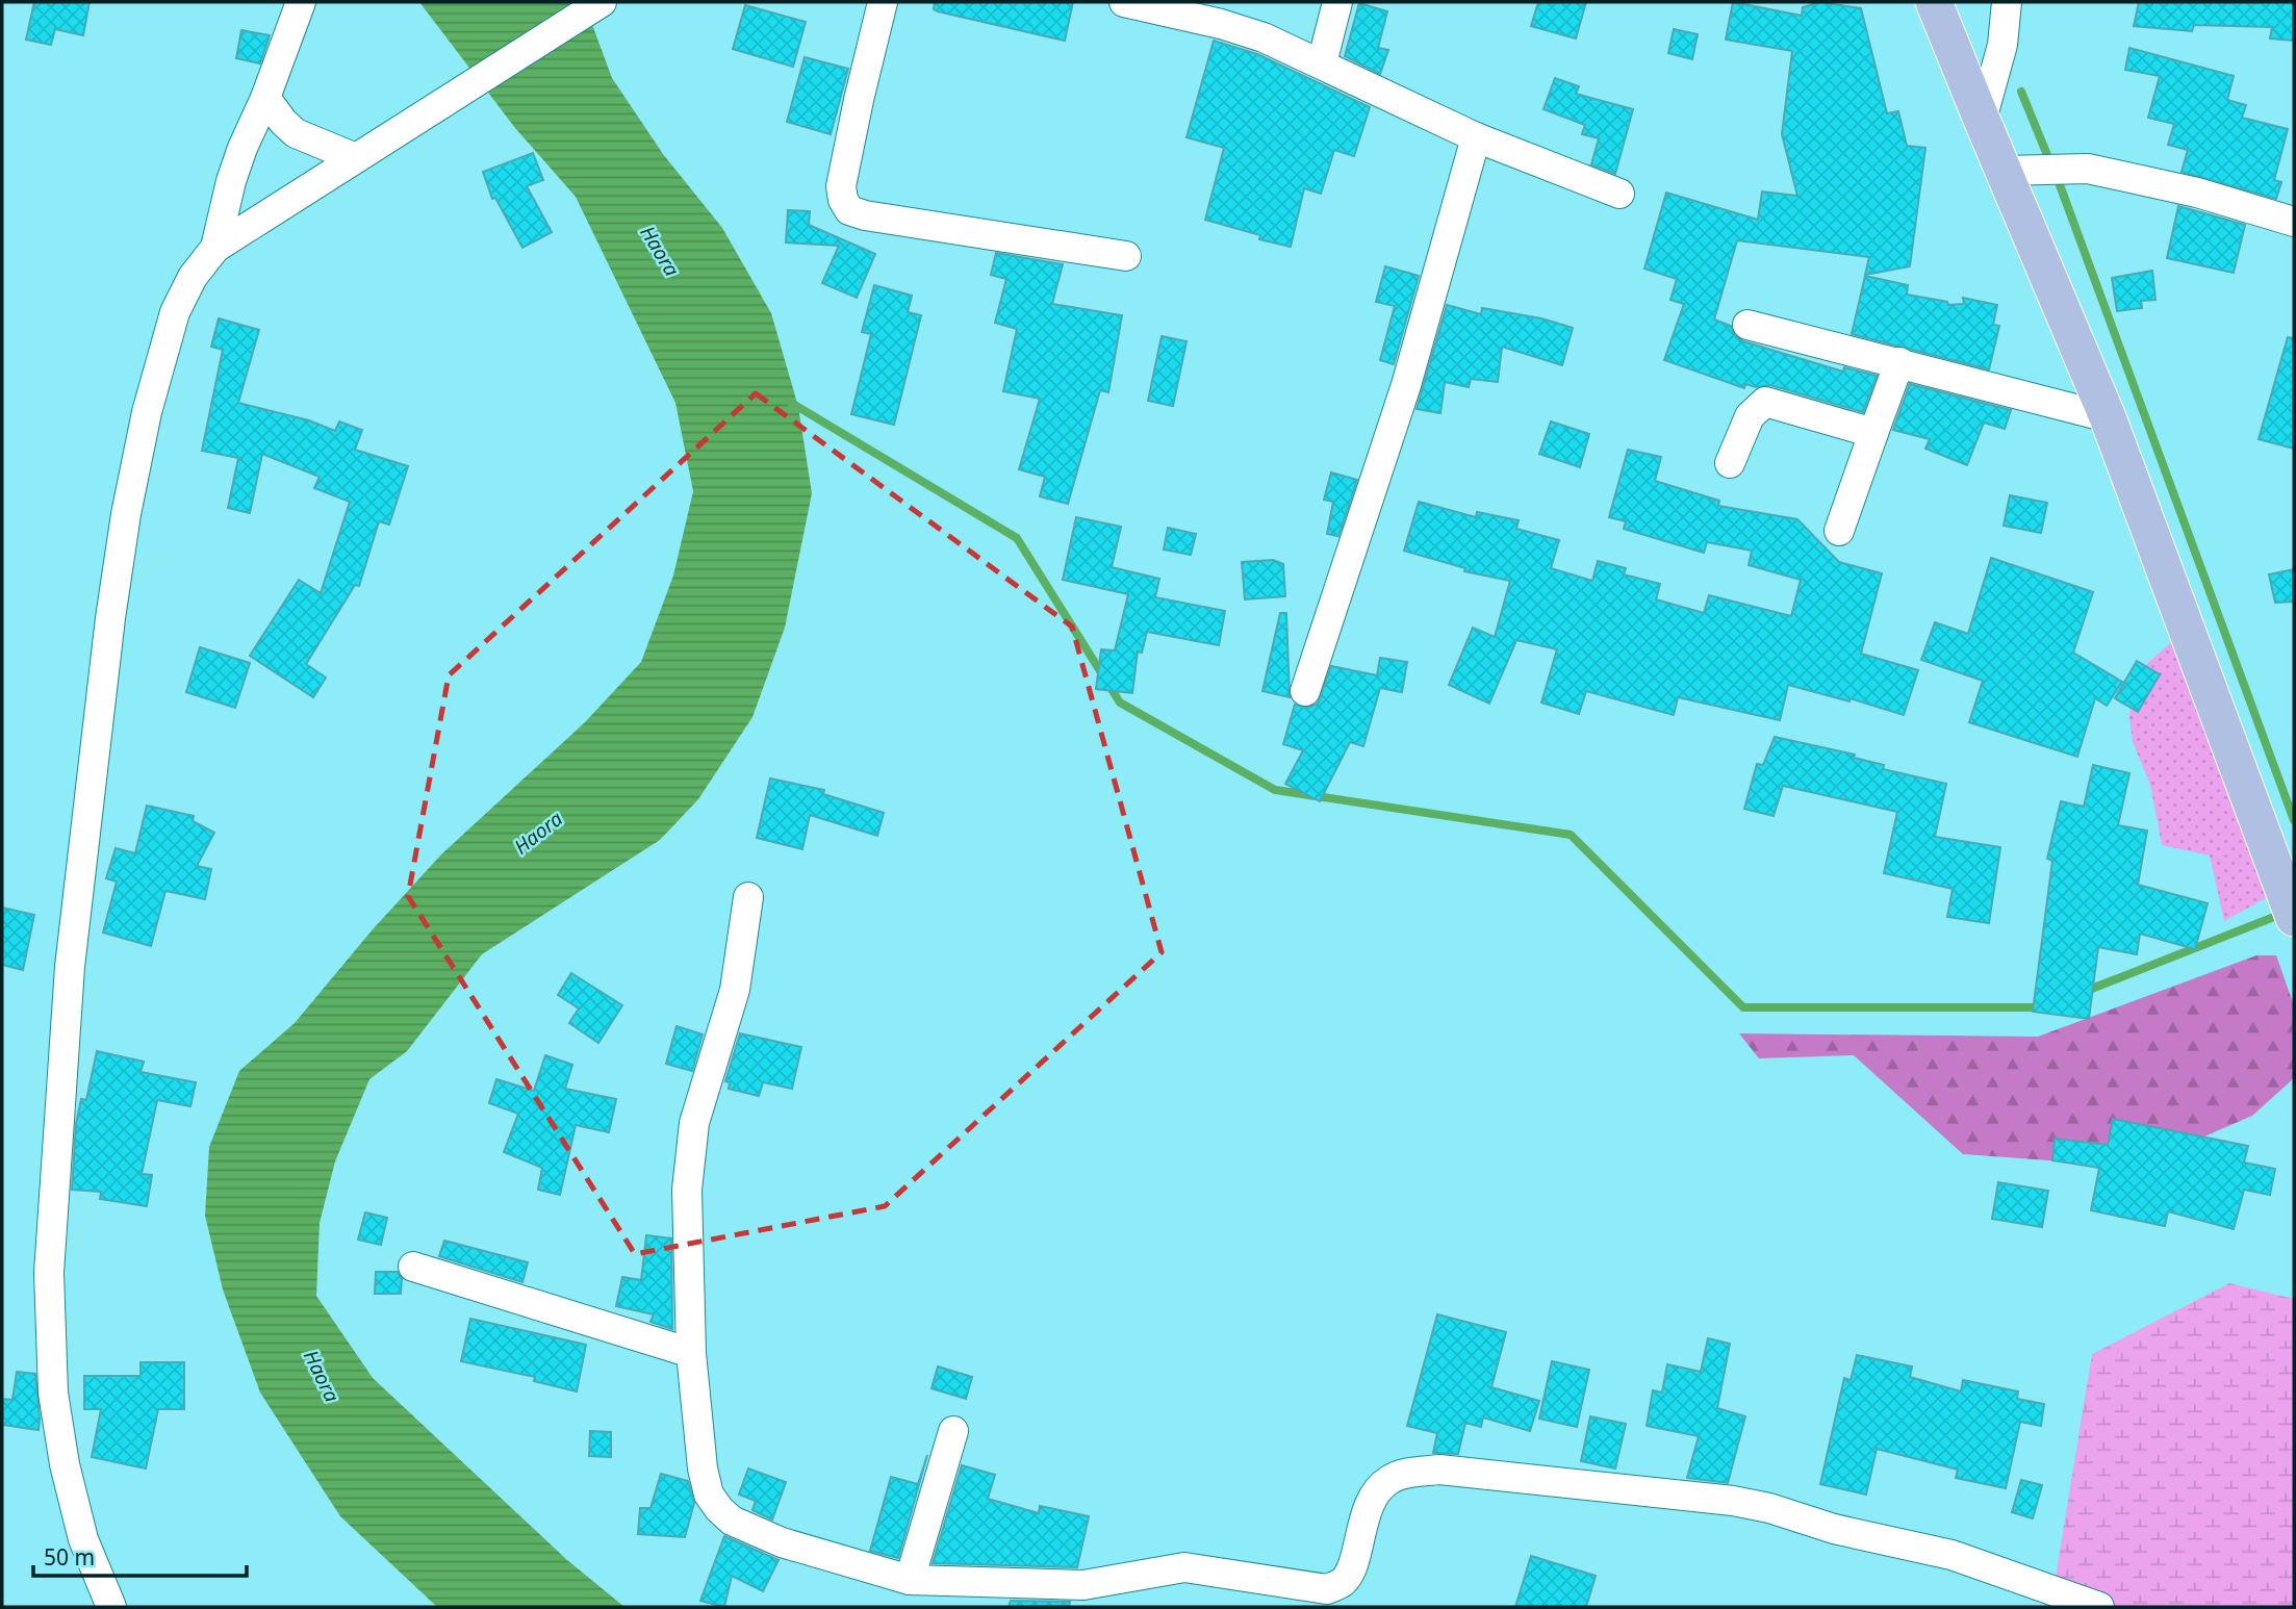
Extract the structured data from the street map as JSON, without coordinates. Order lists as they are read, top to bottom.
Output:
{
  "water": ["Haora"],
  "scale_bar": "50 m"
}
